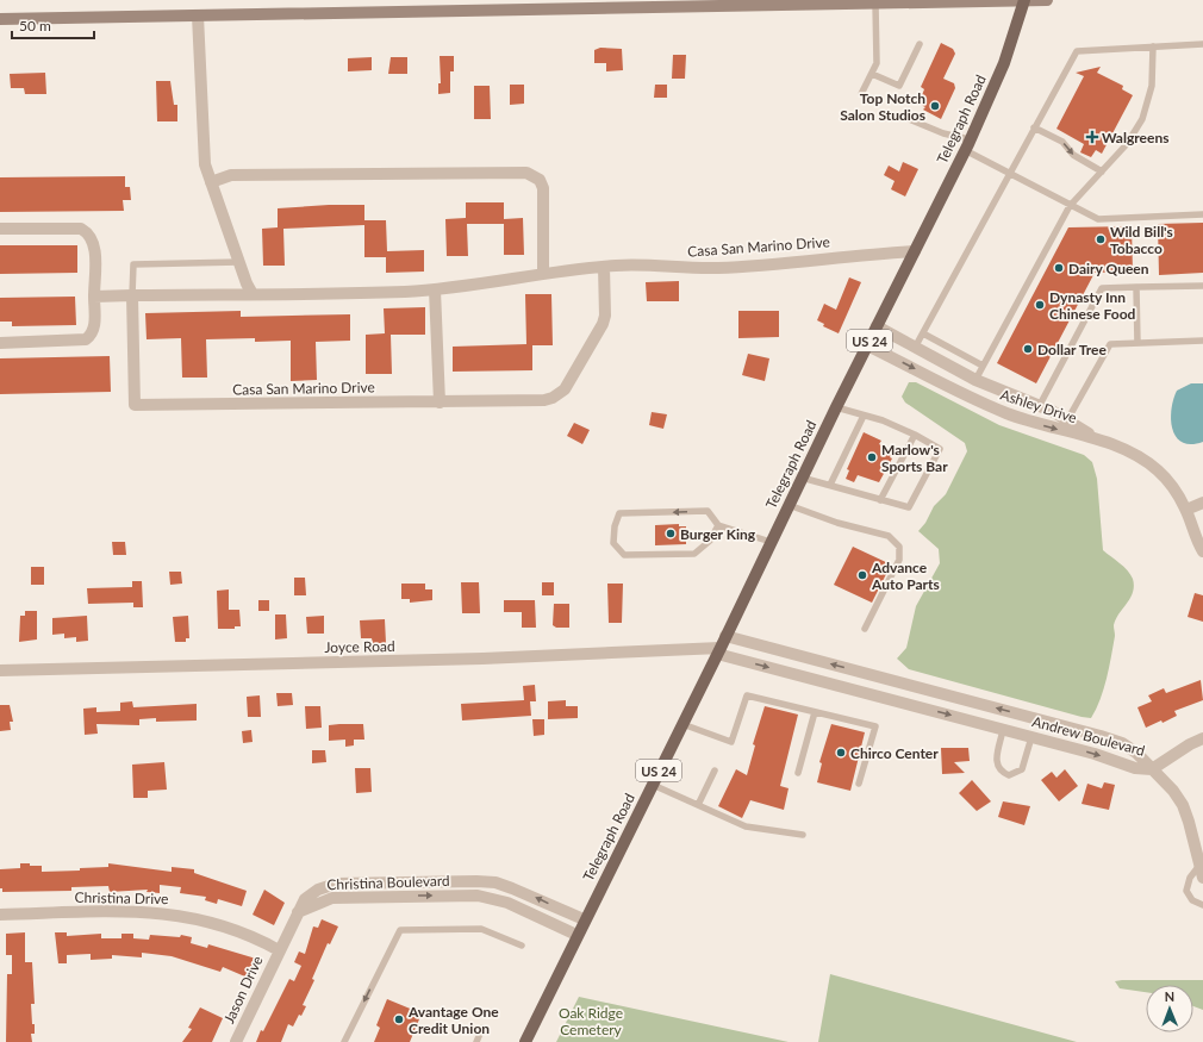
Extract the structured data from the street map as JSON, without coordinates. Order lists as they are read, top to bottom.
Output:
{
  "streets": {
    "main road": ["Telegraph Road", "US 24"],
    "street": [
      "Casa San Marino Drive",
      "Ashley Drive",
      "Joyce Road",
      "Andrew Boulevard",
      "Christina Boulevard",
      "Christina Drive",
      "Jason Drive"
    ]
  },
  "crossings": [
    ["Telegraph Road", "Casa San Marino Drive"],
    ["Telegraph Road", "Ashley Drive"],
    ["Telegraph Road", "Joyce Road"],
    ["Telegraph Road", "Andrew Boulevard"],
    ["Telegraph Road", "Christina Boulevard"],
    ["Joyce Road", "Andrew Boulevard"],
    ["Christina Drive", "Jason Drive"]
  ],
  "parks": ["Oak Ridge Cemetery"],
  "places": {
    "other": [
      "Top Notch Salon Studios",
      "Wild Bill's Tobacco",
      "Dairy Queen",
      "Dynasty Inn Chinese Food",
      "Dollar Tree",
      "Marlow's Sports Bar",
      "Burger King",
      "Advance Auto Parts",
      "Chirco Center",
      "Avantage One Credit Union"
    ],
    "health": ["Walgreens"]
  },
  "scale_bar": "50 m",
  "north": "top"
}
